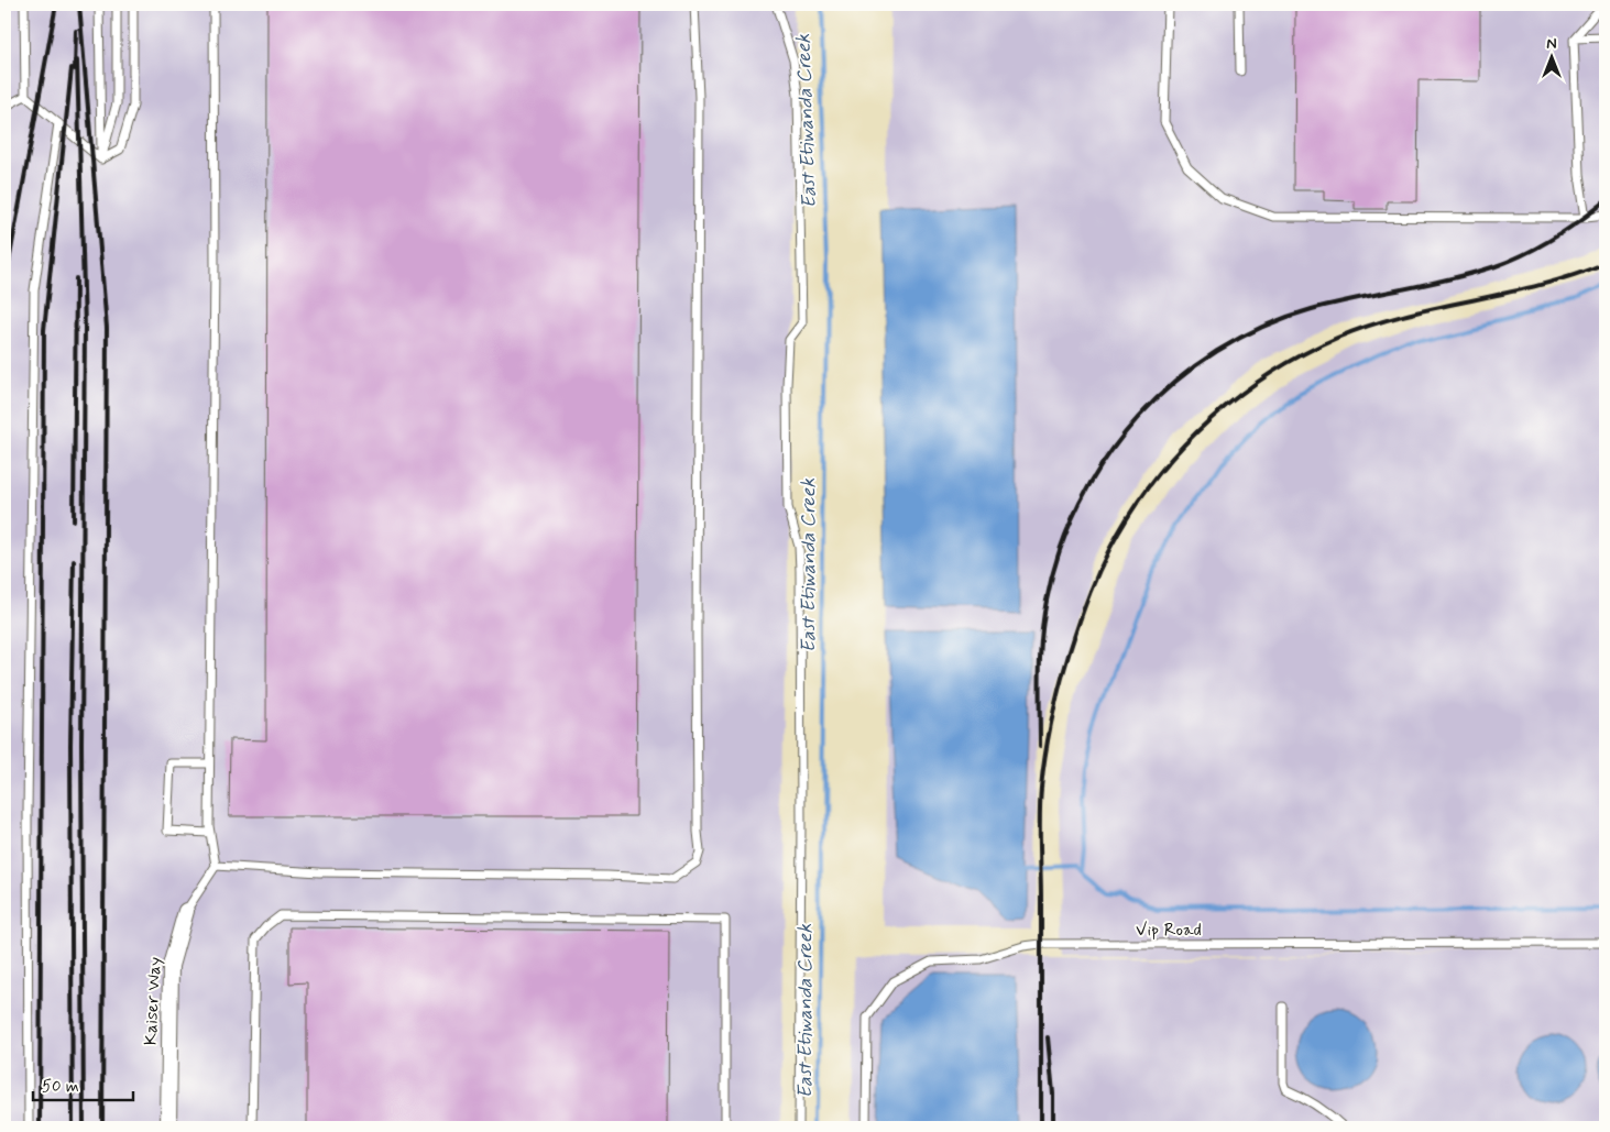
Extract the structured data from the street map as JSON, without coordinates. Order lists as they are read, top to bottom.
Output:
{
  "streets": {
    "street": ["Kaiser Way"],
    "lane": ["Vip Road"]
  },
  "water": ["East Etiwanda Creek"],
  "scale_bar": "50 m",
  "north": "top"
}
